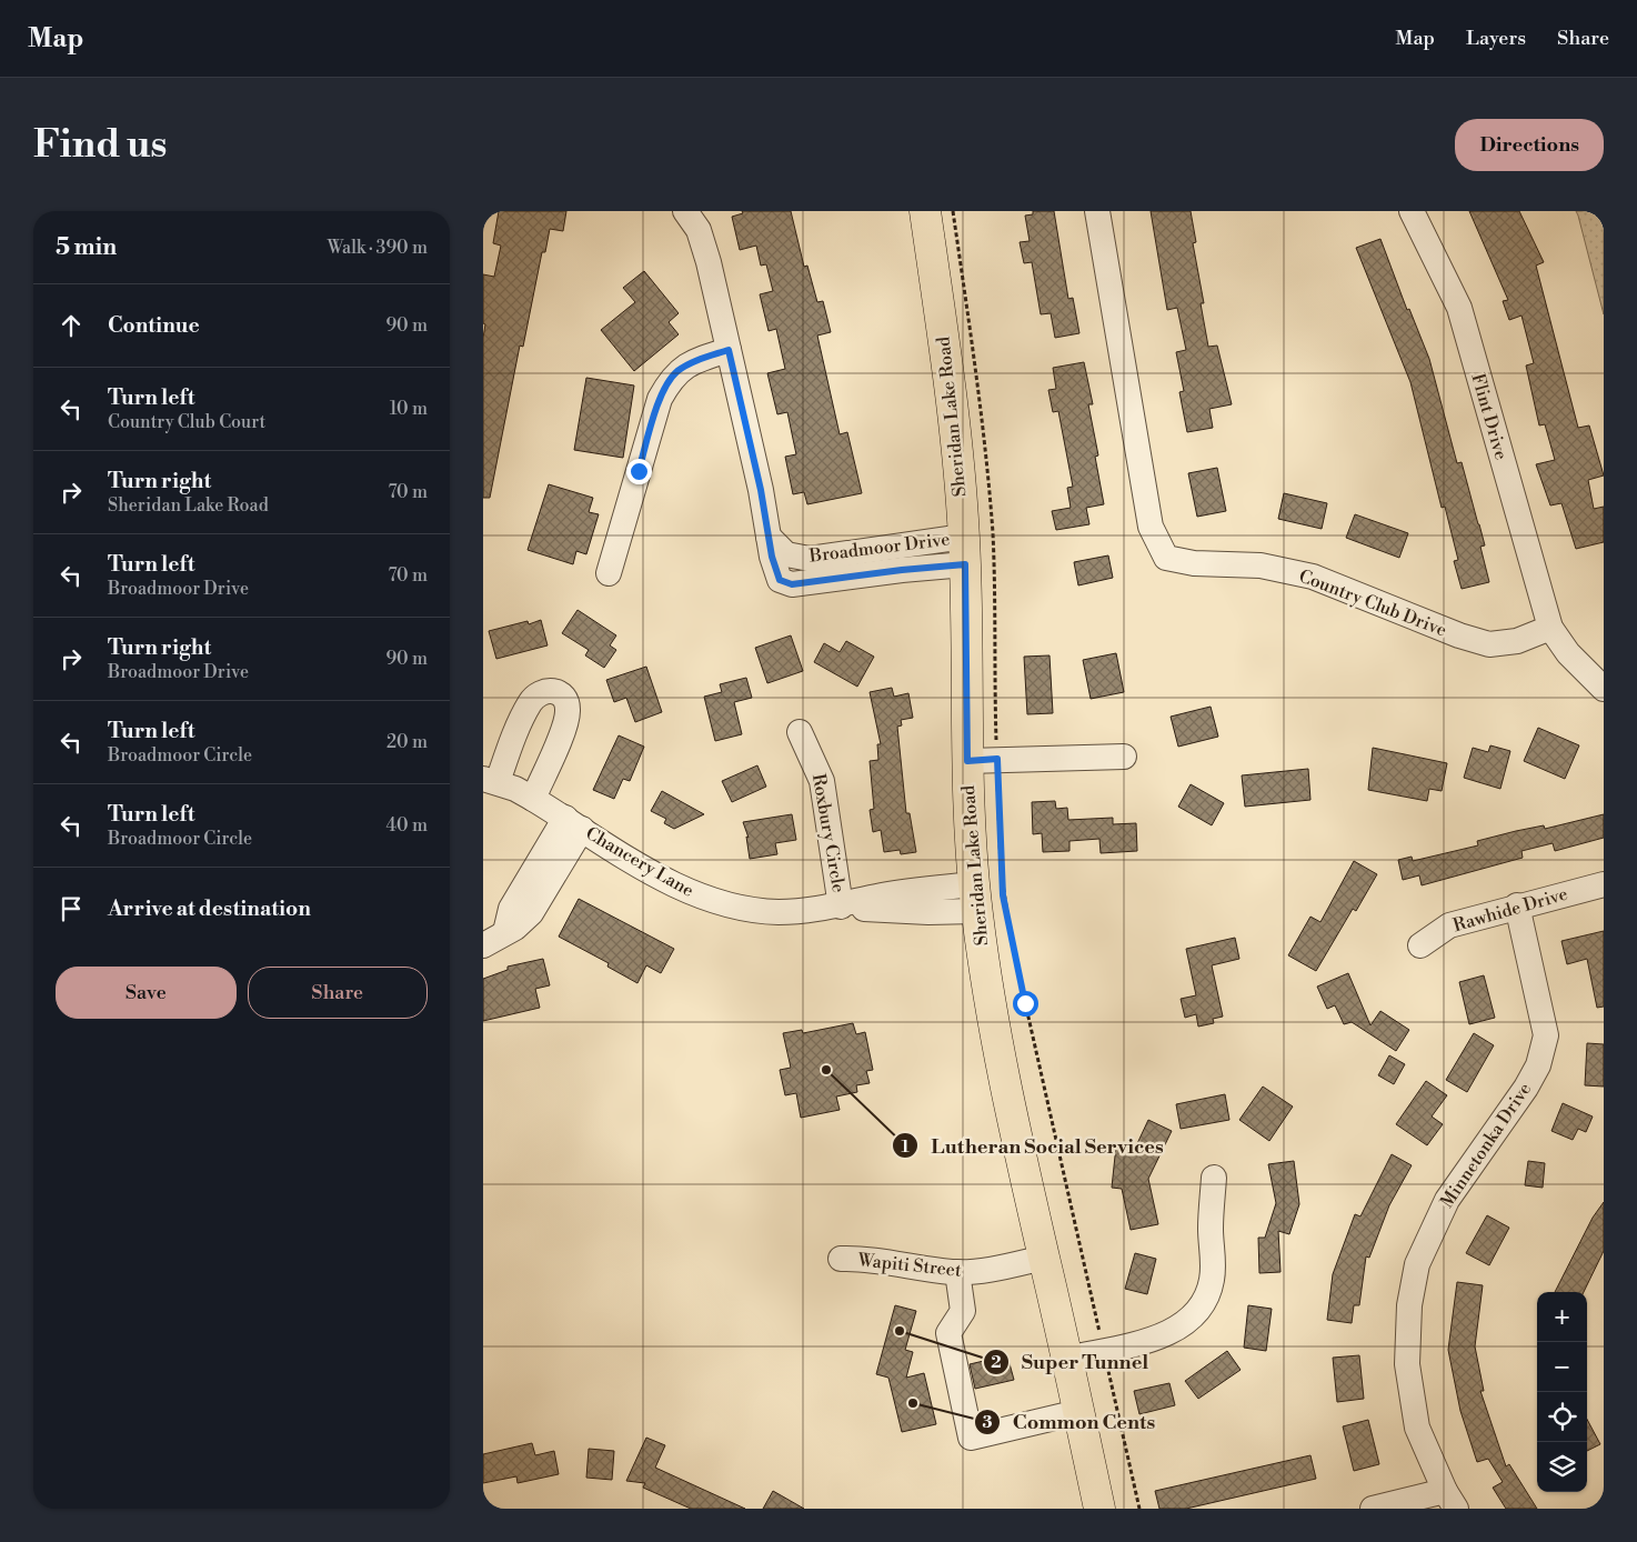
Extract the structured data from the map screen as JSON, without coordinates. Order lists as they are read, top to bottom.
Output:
{
  "streets": {
    "main road": ["Sheridan Lake Road"],
    "street": [
      "Flint Drive",
      "Broadmoor Drive",
      "Country Club Drive",
      "Roxbury Circle",
      "Chancery Lane",
      "Rawhide Drive",
      "Minnetonka Drive",
      "Wapiti Street"
    ]
  },
  "crossings": [
    ["Sheridan Lake Road", "Broadmoor Drive"],
    ["Sheridan Lake Road", "Chancery Lane"],
    ["Sheridan Lake Road", "Wapiti Street"],
    ["Flint Drive", "Country Club Drive"],
    ["Roxbury Circle", "Chancery Lane"],
    ["Rawhide Drive", "Minnetonka Drive"]
  ],
  "places": ["Lutheran Social Services", "Super Tunnel", "Common Cents"],
  "page": {
    "header": "Map",
    "nav": ["Map", "Layers", "Share"],
    "buttons": [
      "Directions",
      ["Save", "Share"]
    ],
    "title": "Find us",
    "heading": ["5 min", "Walk · 390 m"],
    "list": [
      ["Continue", "90 m"],
      ["Turn left", "Country Club Court", "10 m"],
      ["Turn right", "Sheridan Lake Road", "70 m"],
      ["Turn left", "Broadmoor Drive", "70 m"],
      ["Turn right", "Broadmoor Drive", "90 m"],
      ["Turn left", "Broadmoor Circle", "20 m"],
      ["Turn left", "Broadmoor Circle", "40 m"],
      "Arrive at destination"
    ],
    "map_buttons": ["+", "−"]
  }
}
